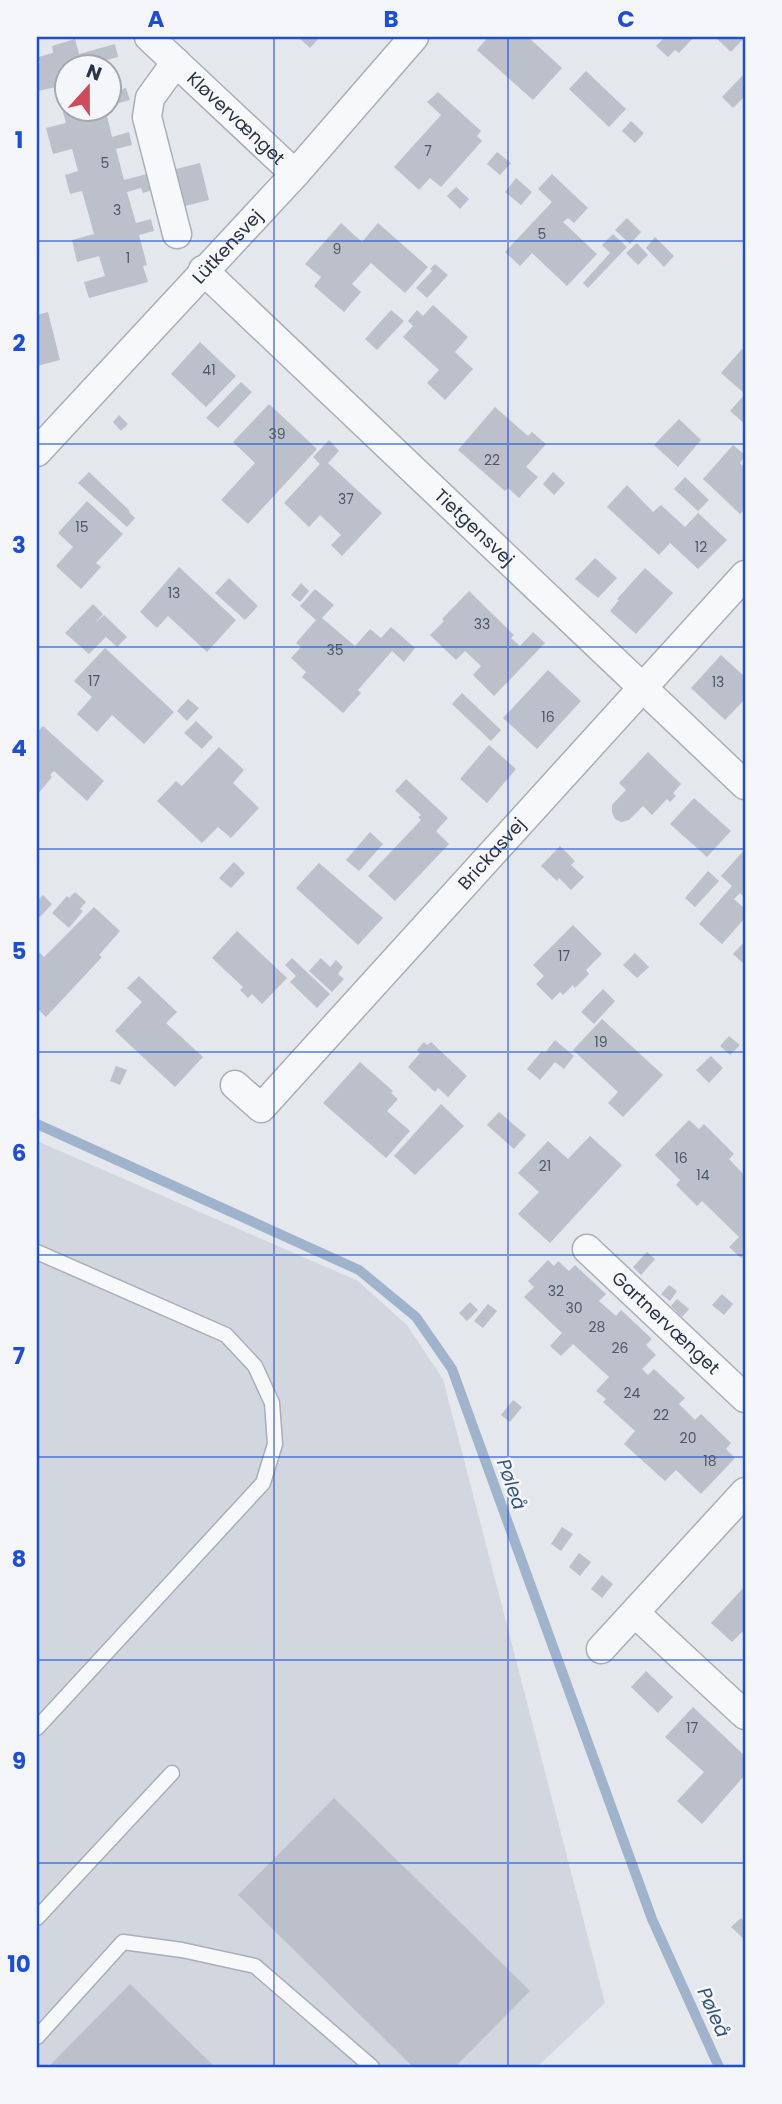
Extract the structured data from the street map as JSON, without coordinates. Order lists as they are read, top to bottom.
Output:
{
  "streets": {
    "street": [
      "Kløvervænget",
      "Lütkensvej",
      "Tietgensvej",
      "Brickasvej",
      "Gartnervænget"
    ]
  },
  "crossings": [
    ["Kløvervænget", "Lütkensvej"],
    ["Lütkensvej", "Tietgensvej"],
    ["Tietgensvej", "Brickasvej"]
  ],
  "water": ["Pøleå"],
  "house_numbers": [
    "7",
    "5",
    "3",
    "5",
    "9",
    "1",
    "41",
    "39",
    "22",
    "37",
    "15",
    "12",
    "13",
    "33",
    "35",
    "17",
    "13",
    "16",
    "17",
    "19",
    "16",
    "21",
    "14",
    "32",
    "30",
    "28",
    "26",
    "24",
    "22",
    "20",
    "18",
    "17"
  ],
  "north": "top",
  "grid": {
    "columns": ["A", "B", "C"],
    "rows": [
      "1",
      "2",
      "3",
      "4",
      "5",
      "6",
      "7",
      "8",
      "9",
      "10"
    ]
  }
}
